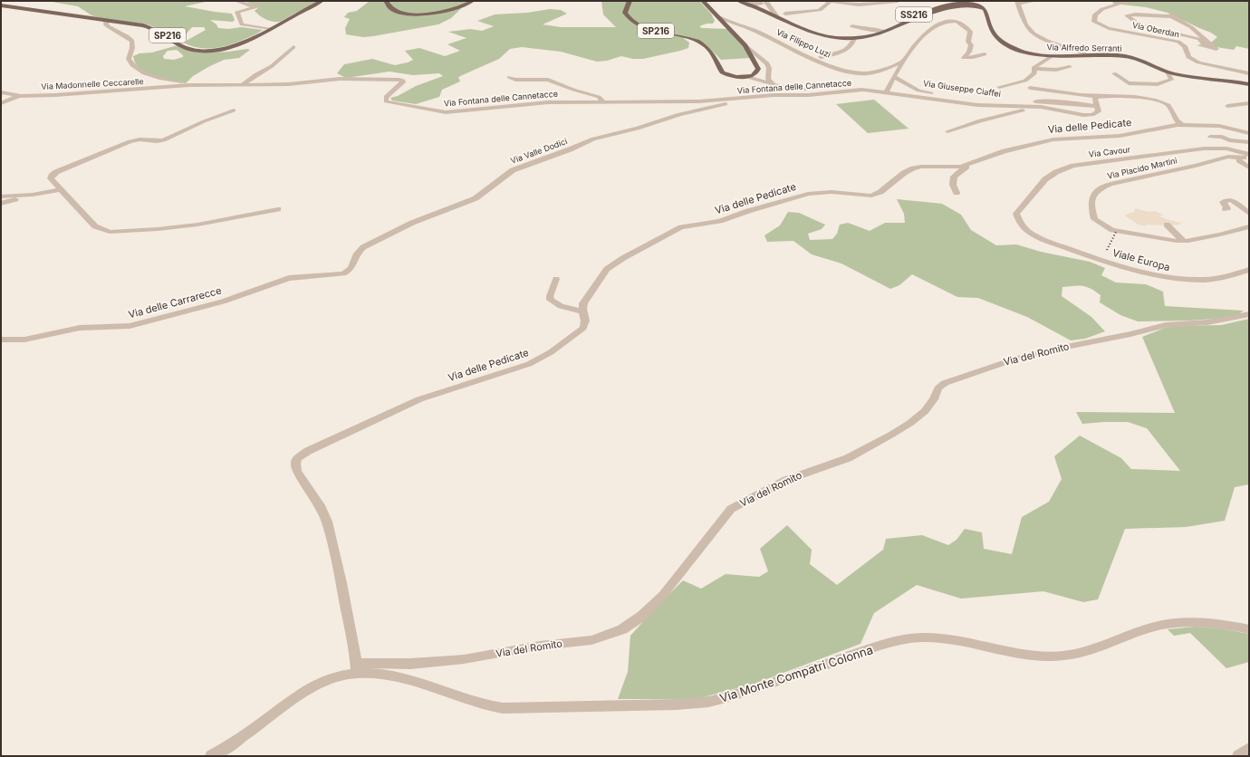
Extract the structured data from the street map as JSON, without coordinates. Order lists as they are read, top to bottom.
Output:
{
  "streets": {
    "main road": ["SS216", "SP216", "Via Alfredo Serranti"],
    "street": [
      "Via Oberdan",
      "Via Filippo Luzi",
      "Via Madonnelle Ceccarelle",
      "Via Fontana delle Cannetacce",
      "Via Giuseppe Ciaffei",
      "Via delle Pedicate",
      "Via Valle Dodici",
      "Via Cavour",
      "Via Placido Martini",
      "Viale Europa",
      "Via delle Carrarecce",
      "Via del Romito",
      "Via Monte Compatri Colonna"
    ]
  },
  "crossings": [
    ["Via Filippo Luzi", "Via Giuseppe Ciaffei"],
    ["Via Madonnelle Ceccarelle", "Via Fontana delle Cannetacce"],
    ["Via Fontana delle Cannetacce", "Via Valle Dodici"],
    ["Via delle Pedicate", "Via del Romito"],
    ["Via delle Pedicate", "Via Monte Compatri Colonna"],
    ["Via Valle Dodici", "Via delle Carrarecce"],
    ["Via Cavour", "Viale Europa"],
    ["Via del Romito", "Via Monte Compatri Colonna"]
  ]
}
